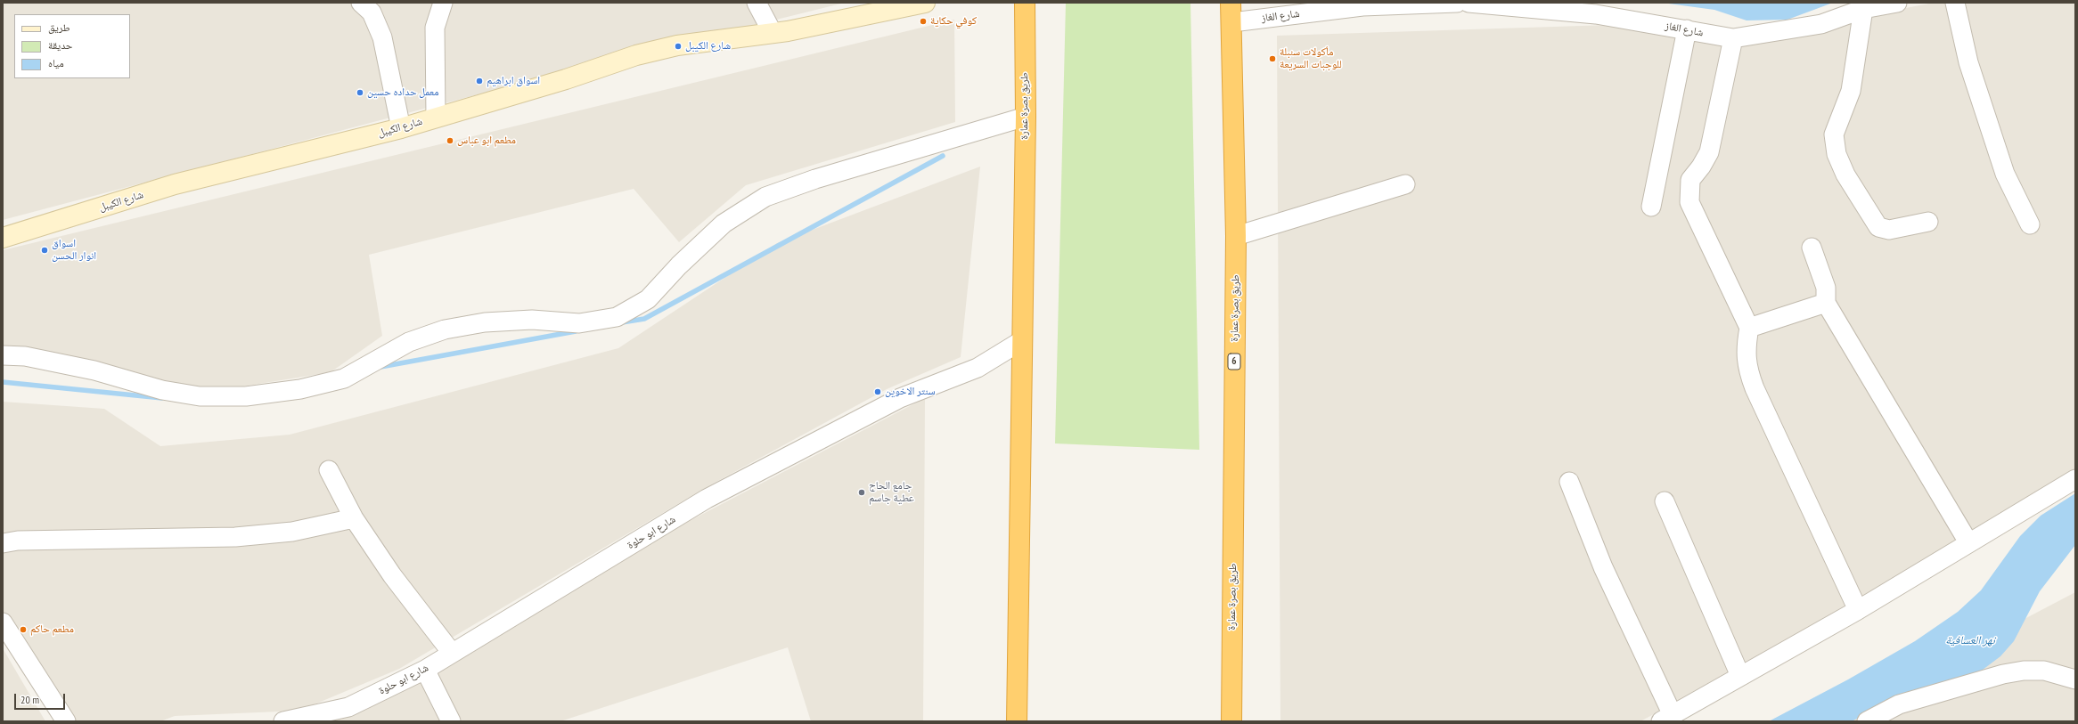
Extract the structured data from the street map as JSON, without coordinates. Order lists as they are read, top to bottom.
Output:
{
  "streets": {
    "highway": ["طريق بصرة عمارة", "6"],
    "street": ["شارع الغاز", "شارع الكيبل", "شارع ابو حلوة"]
  },
  "crossings": [
    ["شارع الغاز", "طريق بصرة عمارة"],
    ["طريق بصرة عمارة", "شارع ابو حلوة"]
  ],
  "water": ["نهر العسافية"],
  "places": [
    "كوفي حكاية",
    "شارع الكيبل",
    "مأكولات سنبلة للوجبات السريعة",
    "اسواق ابراهيم",
    "معمل حداده حسين",
    "مطعم ابو عباس",
    "اسواق انوار الحسن",
    "سنتر الاخوين",
    "جامع الحاج عطية جاسم",
    "مطعم حاكم"
  ],
  "legend": ["طريق", "حديقة", "مياه"],
  "scale_bar": "20 m"
}
